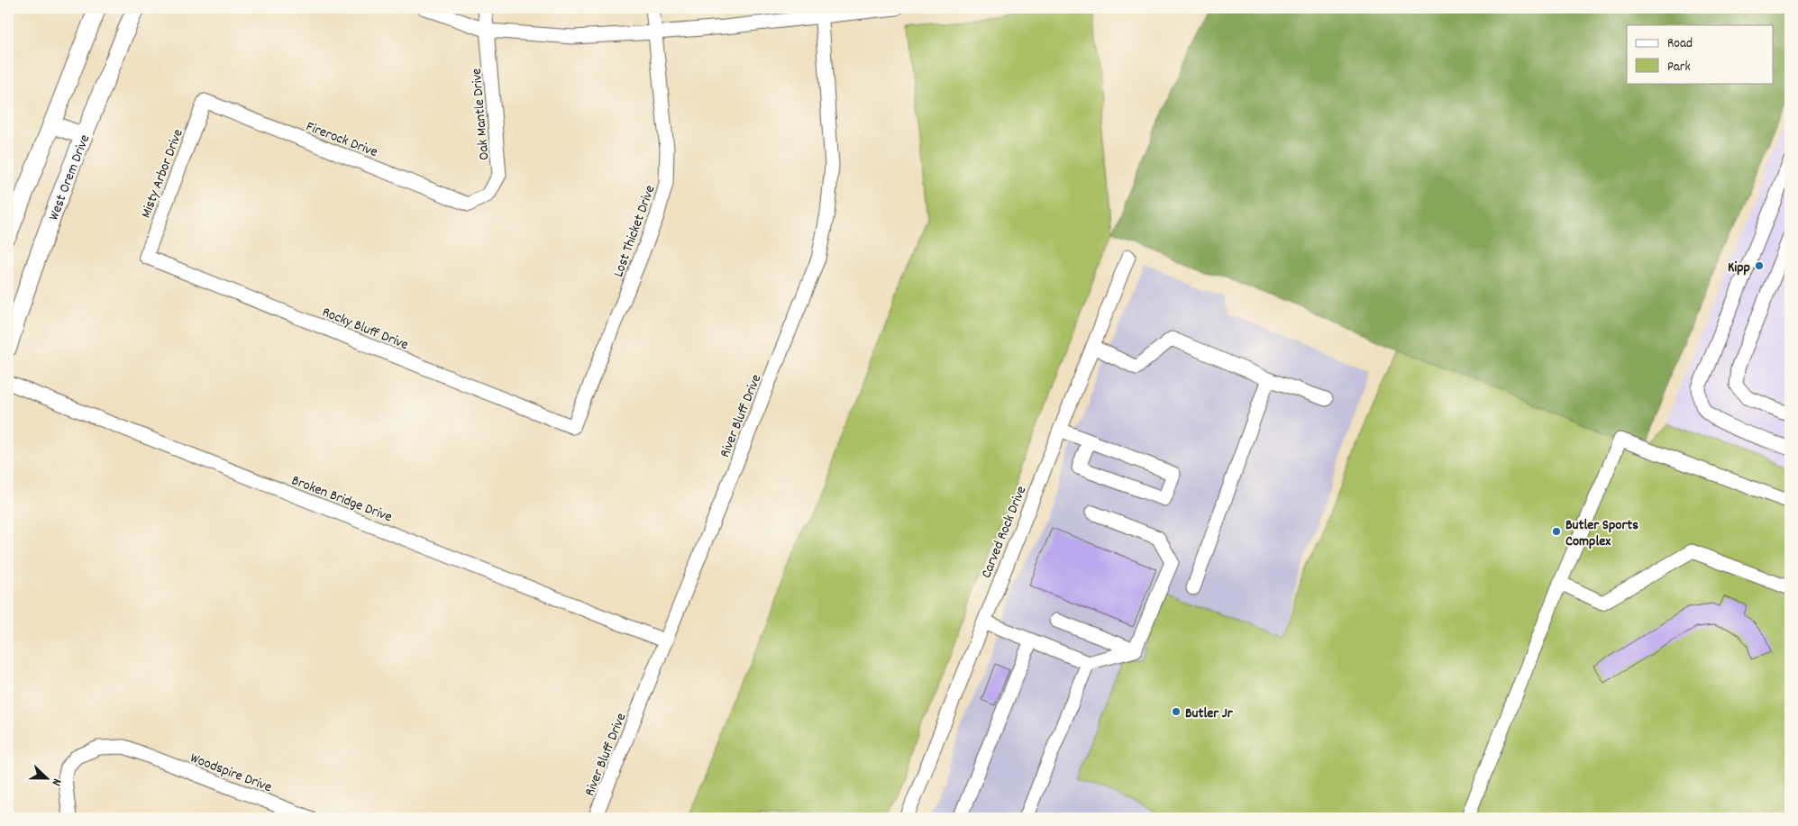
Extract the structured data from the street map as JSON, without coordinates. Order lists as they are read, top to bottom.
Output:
{
  "streets": {
    "main road": ["West Orem Drive"],
    "street": [
      "Oak Mantle Drive",
      "Firerock Drive",
      "Misty Arbor Drive",
      "Lost Thicket Drive",
      "Rocky Bluff Drive",
      "River Bluff Drive",
      "Broken Bridge Drive",
      "Carved Rock Drive",
      "Woodspire Drive"
    ]
  },
  "crossings": [
    ["Oak Mantle Drive", "Firerock Drive"],
    ["Firerock Drive", "Misty Arbor Drive"],
    ["Misty Arbor Drive", "Rocky Bluff Drive"],
    ["Lost Thicket Drive", "Rocky Bluff Drive"],
    ["River Bluff Drive", "Broken Bridge Drive"]
  ],
  "places": ["Kipp", "Butler Sports Complex", "Butler Jr"],
  "legend": ["Road", "Park"],
  "north": "right"
}
